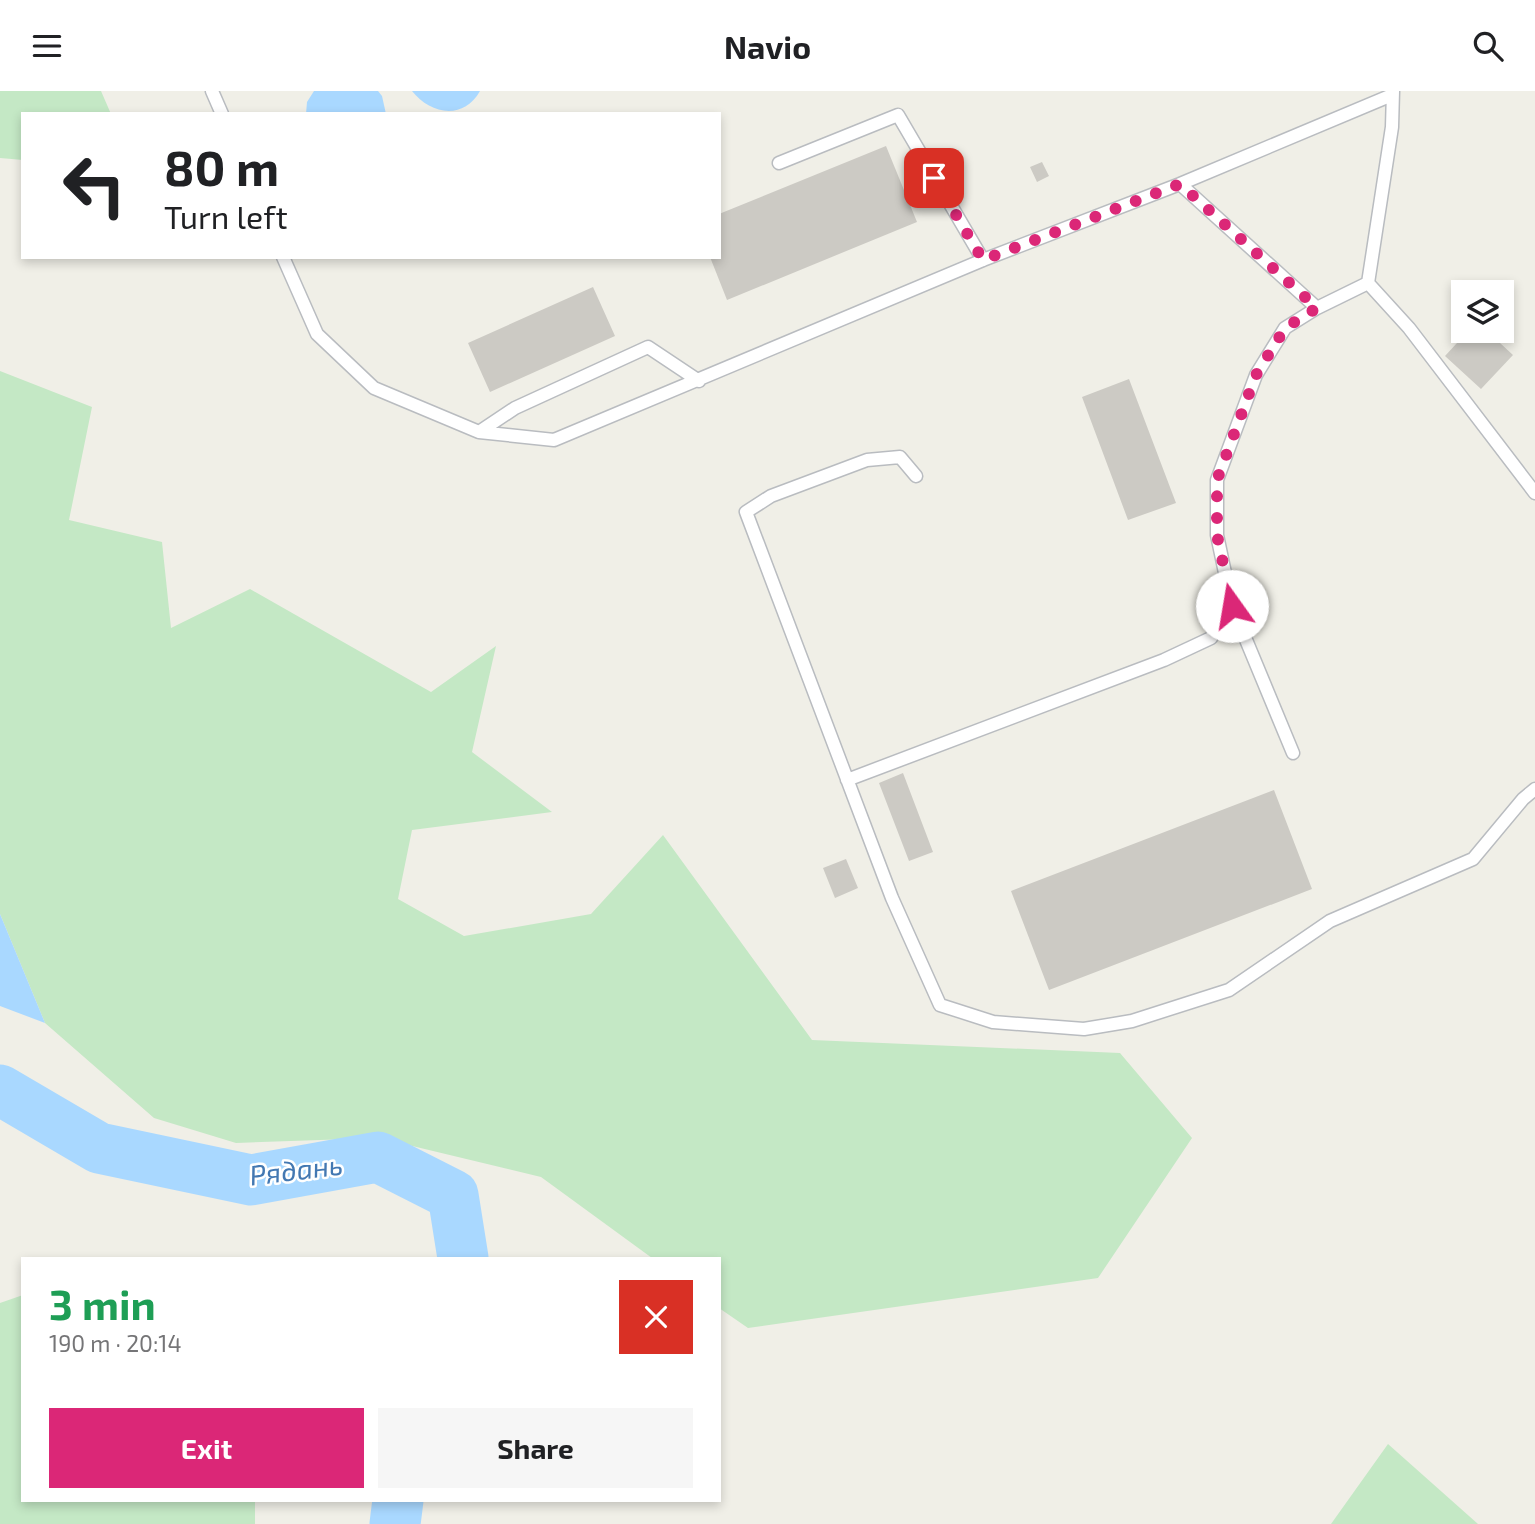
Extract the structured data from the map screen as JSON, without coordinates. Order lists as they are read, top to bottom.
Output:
{
  "water": ["Рядань"],
  "page": {
    "header": "Navio",
    "turn": ["80 m", "Turn left"],
    "heading": ["3 min", "190 m · 20:14"],
    "buttons": ["Exit", "Share"]
  }
}
